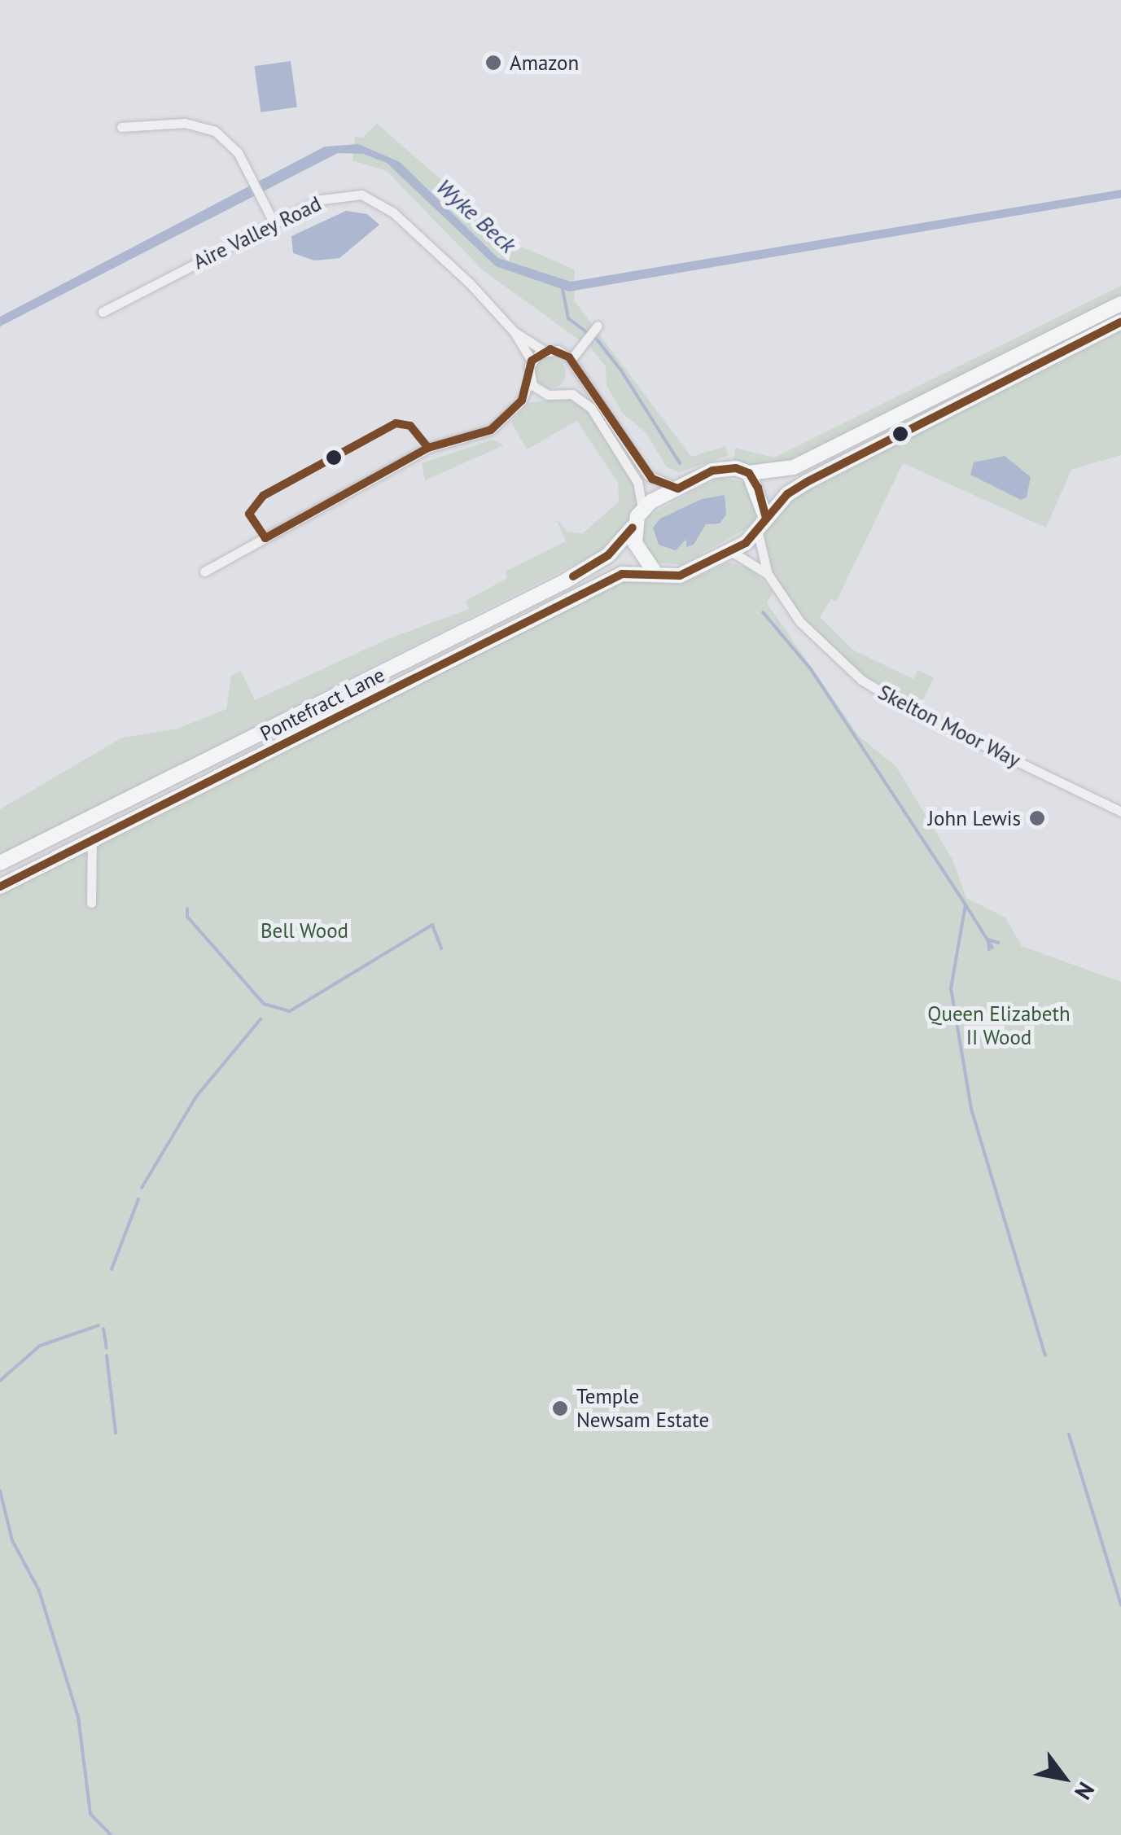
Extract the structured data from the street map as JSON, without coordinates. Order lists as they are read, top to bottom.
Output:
{
  "streets": {
    "highway": ["Pontefract Lane"],
    "street": ["Aire Valley Road", "Skelton Moor Way"]
  },
  "crossings": [
    ["Pontefract Lane", "Skelton Moor Way"]
  ],
  "water": ["Wyke Beck"],
  "parks": ["Bell Wood", "Queen Elizabeth II Wood"],
  "places": ["Amazon", "John Lewis", "Temple Newsam Estate"],
  "north": "bottom right"
}
